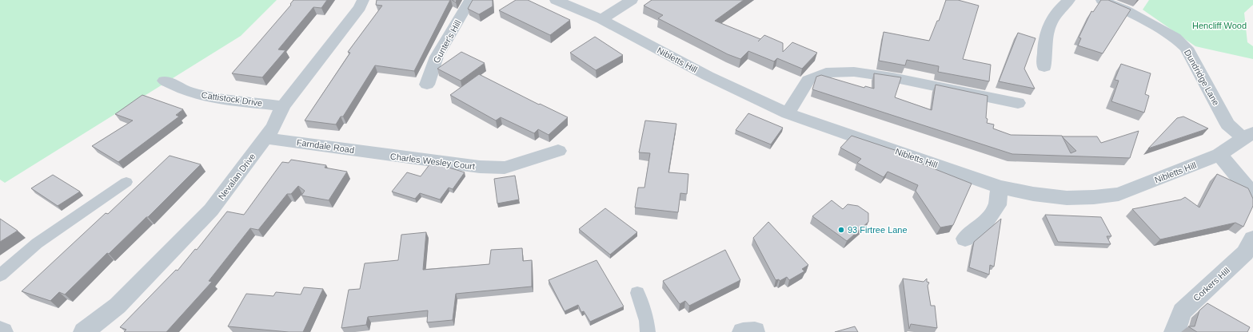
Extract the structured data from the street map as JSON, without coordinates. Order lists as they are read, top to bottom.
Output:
{
  "streets": {
    "street": [
      "Gunter's Hill",
      "Nibletts Hill",
      "Dundridge Lane",
      "Cattistock Drive",
      "Farndale Road",
      "Charles Wesley Court",
      "Nevalan Drive",
      "Corkers Hill"
    ]
  },
  "crossings": [
    ["Nibletts Hill", "Dundridge Lane"],
    ["Cattistock Drive", "Nevalan Drive"],
    ["Farndale Road", "Charles Wesley Court"],
    ["Farndale Road", "Nevalan Drive"]
  ],
  "parks": ["Hencliff Wood"],
  "places": ["93 Firtree Lane"]
}
